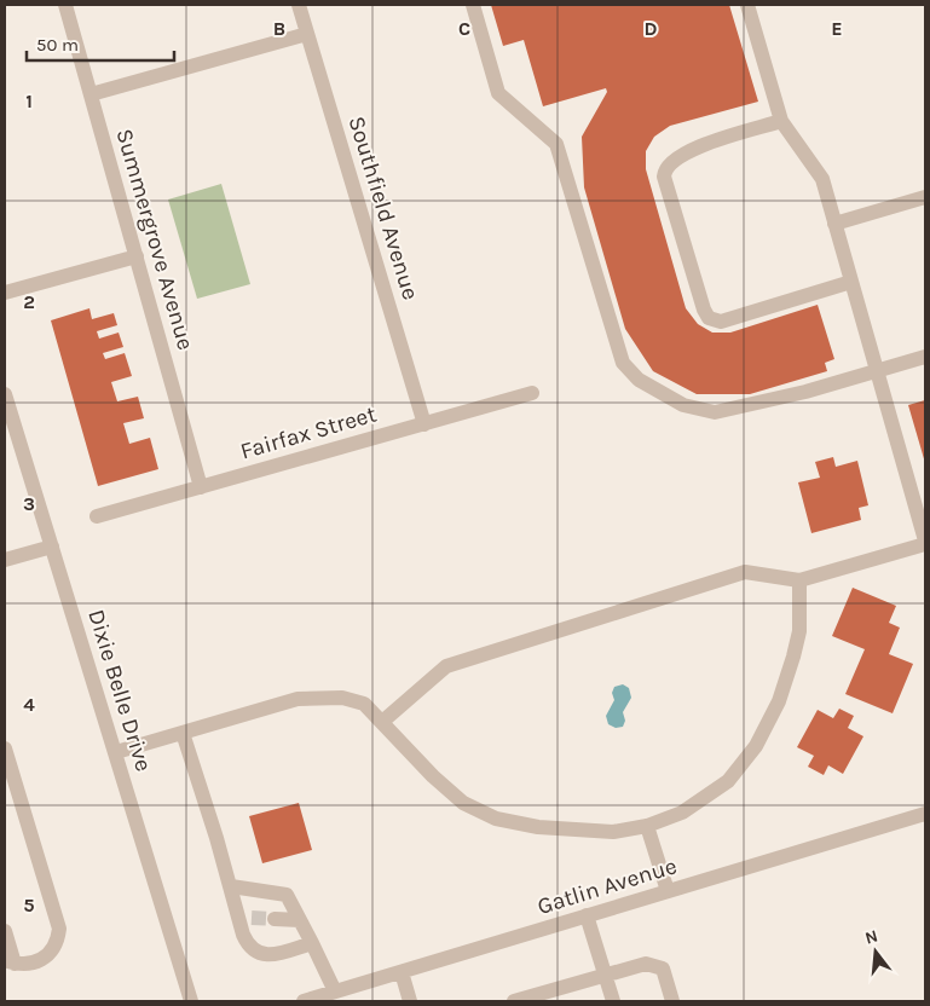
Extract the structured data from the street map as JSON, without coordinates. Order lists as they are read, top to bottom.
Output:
{
  "streets": {
    "street": [
      "Southfield Avenue",
      "Summergrove Avenue",
      "Fairfax Street",
      "Dixie Belle Drive",
      "Gatlin Avenue"
    ]
  },
  "crossings": [
    ["Southfield Avenue", "Fairfax Street"],
    ["Summergrove Avenue", "Fairfax Street"]
  ],
  "scale_bar": "50 m",
  "north": "top",
  "grid": {
    "columns": [
      "B",
      "C",
      "D",
      "E"
    ],
    "rows": [
      "1",
      "2",
      "3",
      "4",
      "5"
    ]
  }
}
